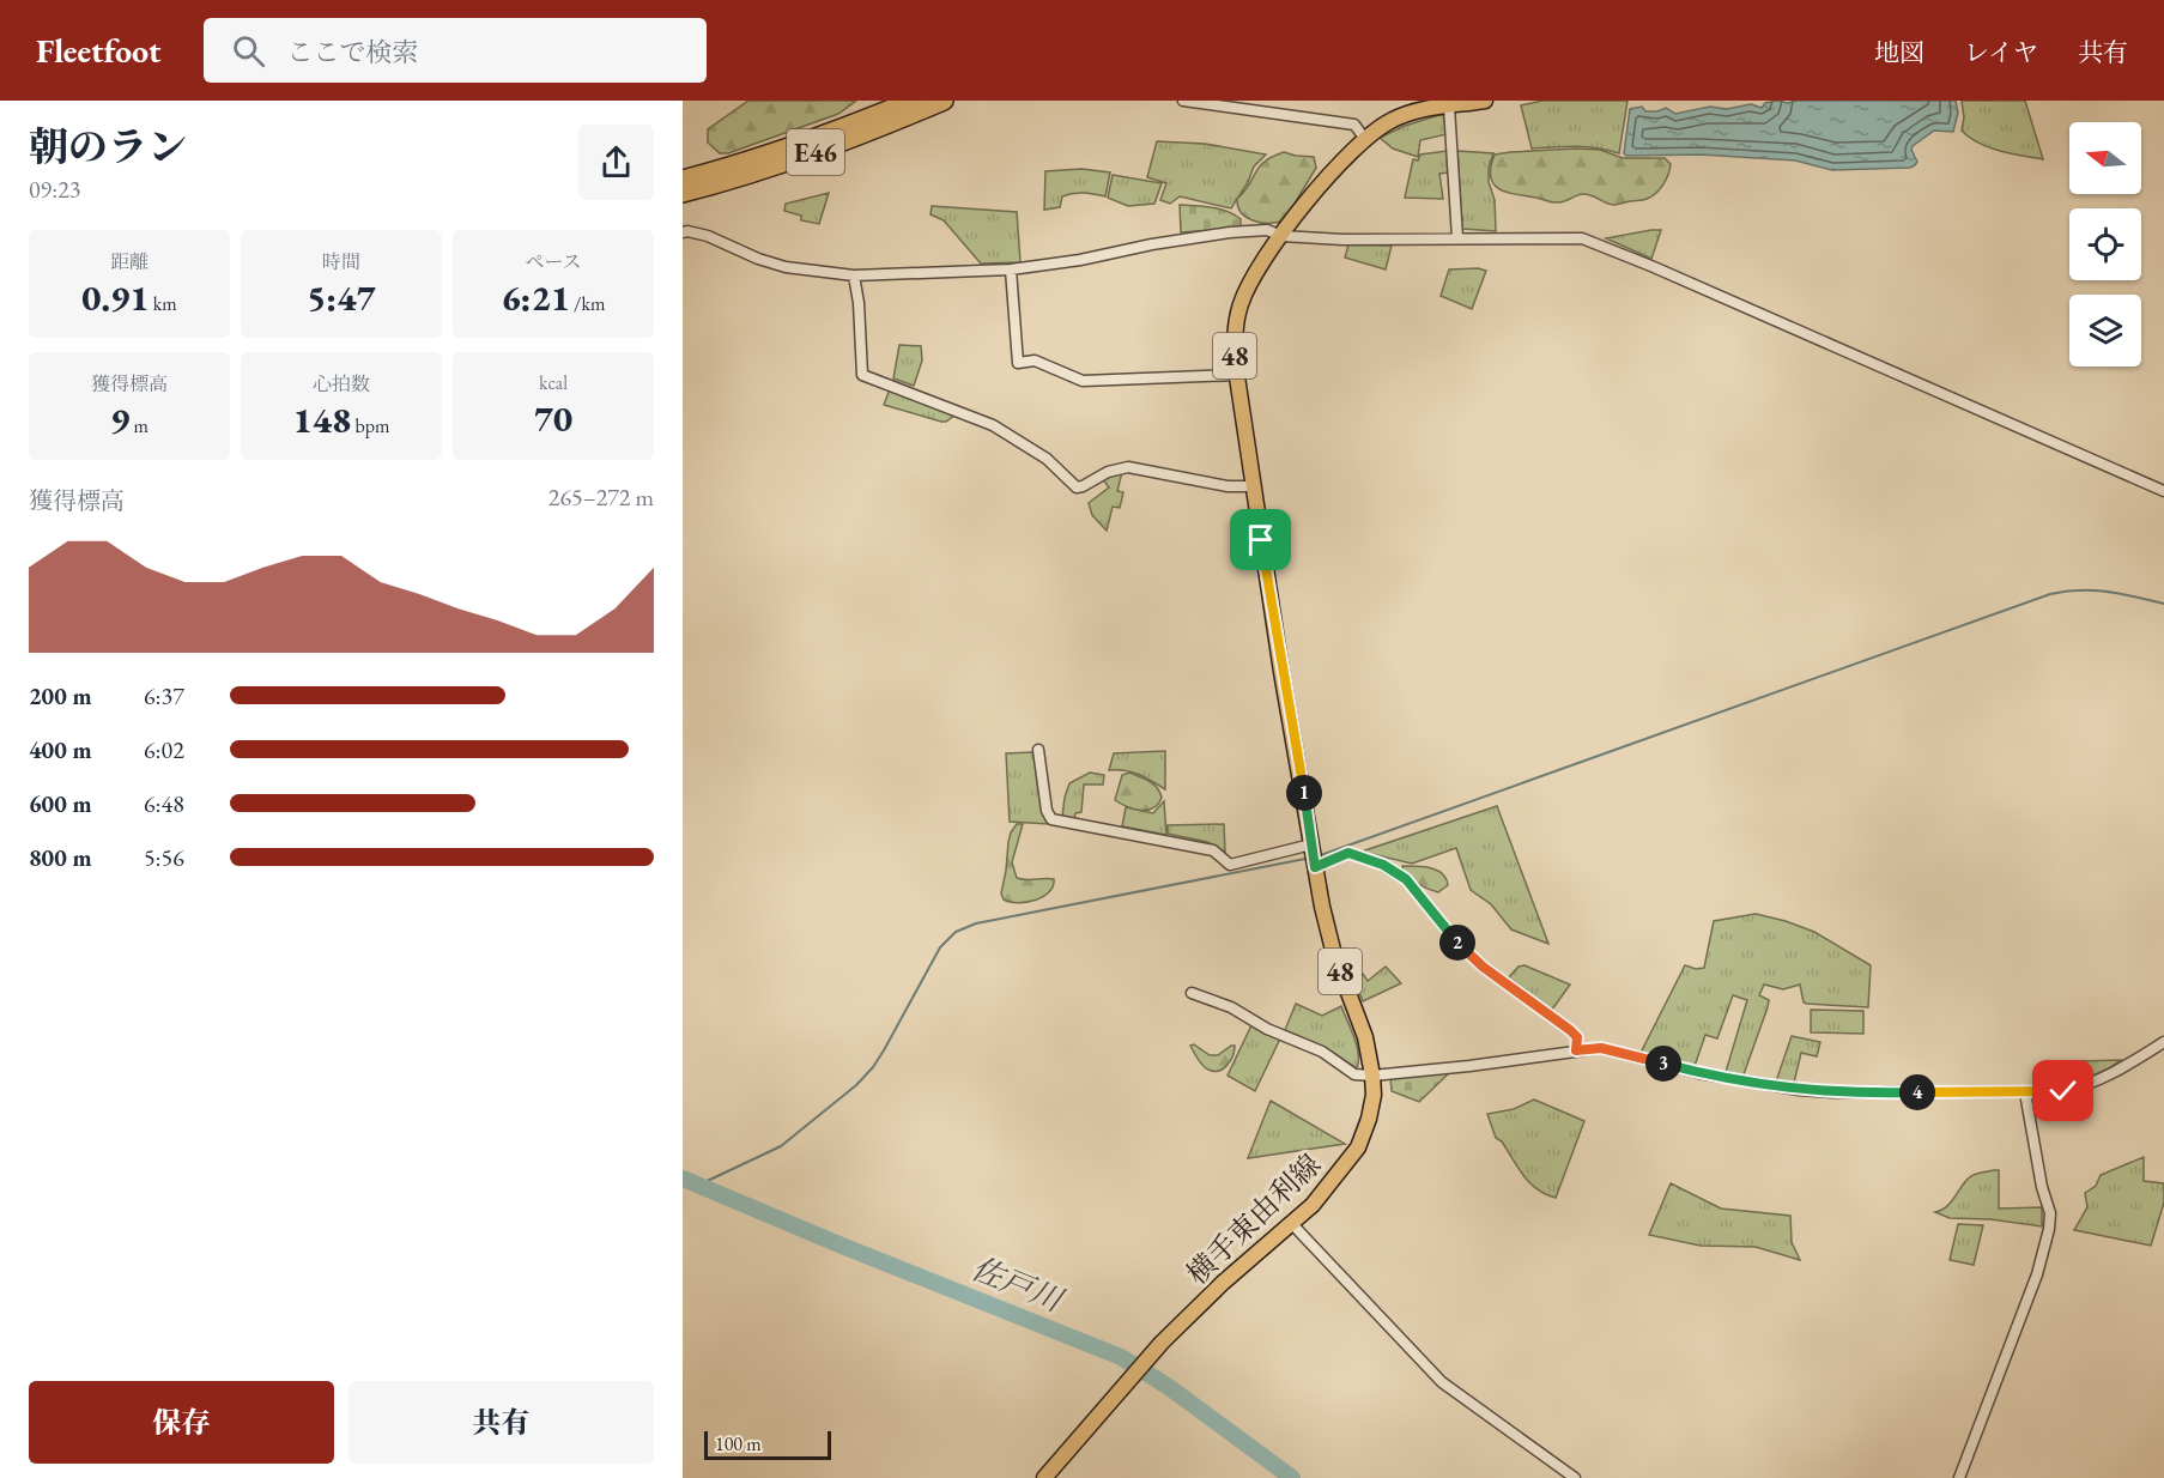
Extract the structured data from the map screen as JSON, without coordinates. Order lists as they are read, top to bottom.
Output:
{
  "streets": {
    "highway": ["E46"],
    "main road": ["48", "横手東由利線"]
  },
  "water": ["佐戸川"],
  "scale_bar": "100 m",
  "north": "left",
  "page": {
    "header": "Fleetfoot",
    "search": "ここで検索",
    "nav": ["地図", "レイヤ", "共有"],
    "heading": ["朝のラン", "09:23"],
    "stats": [
      ["距離", "0.91 km"],
      ["時間", "5:47"],
      ["ペース", "6:21 /km"],
      ["獲得標高", "9 m"],
      ["心拍数", "148 bpm"],
      ["kcal", "70"]
    ],
    "chart": ["獲得標高", "265–272 m"],
    "list": [
      {
        "name": "200 m",
        "note": "6:37"
      },
      {
        "name": "400 m",
        "note": "6:02"
      },
      {
        "name": "600 m",
        "note": "6:48"
      },
      {
        "name": "800 m",
        "note": "5:56"
      }
    ],
    "pins": [
      "1",
      "2",
      "3",
      "4"
    ],
    "buttons": ["保存", "共有"],
    "scale": "100 m"
  }
}
